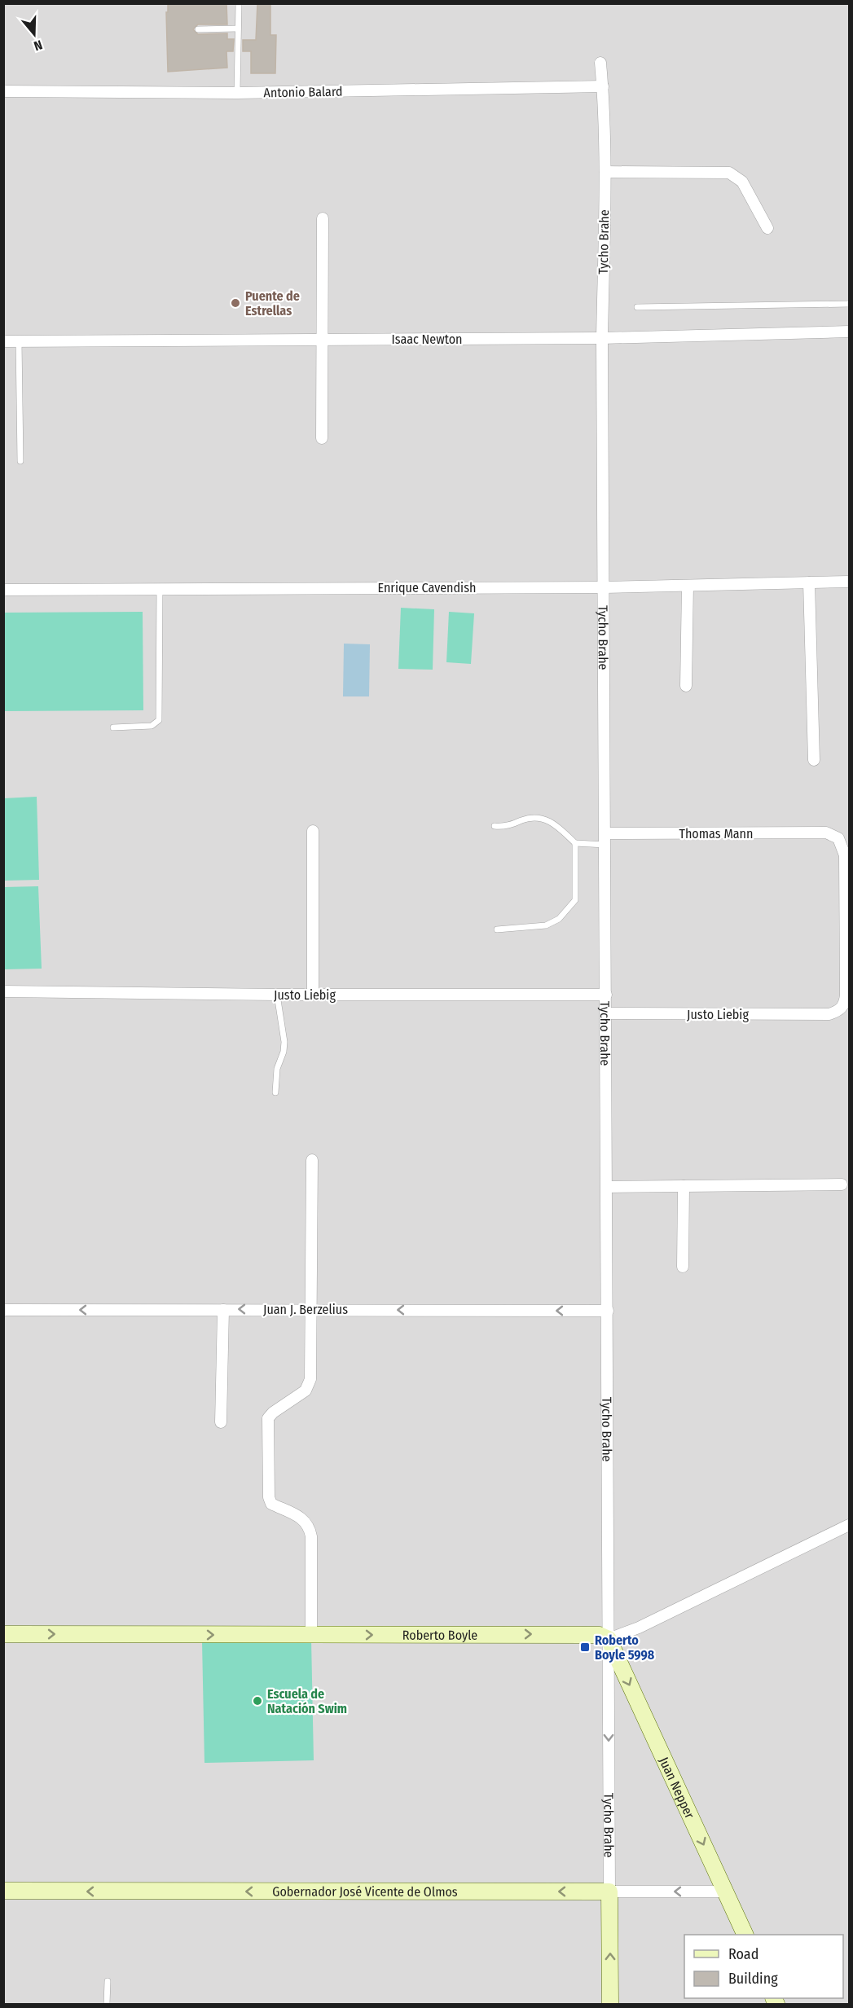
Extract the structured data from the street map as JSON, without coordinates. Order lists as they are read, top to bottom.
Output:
{
  "streets": {
    "main road": [
      "Tycho Brahe",
      "Roberto Boyle",
      "Juan Nepper",
      "Gobernador José Vicente de Olmos"
    ],
    "street": [
      "Antonio Balard",
      "Isaac Newton",
      "Enrique Cavendish",
      "Thomas Mann",
      "Justo Liebig",
      "Juan J. Berzelius"
    ]
  },
  "crossings": [
    ["Antonio Balard", "Tycho Brahe"],
    ["Tycho Brahe", "Isaac Newton"],
    ["Tycho Brahe", "Enrique Cavendish"],
    ["Tycho Brahe", "Thomas Mann"],
    ["Tycho Brahe", "Justo Liebig"],
    ["Tycho Brahe", "Juan J. Berzelius"],
    ["Tycho Brahe", "Roberto Boyle"],
    ["Tycho Brahe", "Juan Nepper"],
    ["Tycho Brahe", "Gobernador José Vicente de Olmos"],
    ["Thomas Mann", "Justo Liebig"],
    ["Roberto Boyle", "Juan Nepper"],
    ["Juan Nepper", "Gobernador José Vicente de Olmos"]
  ],
  "one_way": [
    "Juan J. Berzelius",
    "Roberto Boyle",
    "Juan Nepper",
    "Gobernador José Vicente de Olmos"
  ],
  "places": {
    "other": ["Puente de Estrellas", "Escuela de Natación Swim"],
    "transit": ["Roberto Boyle 5998"]
  },
  "legend": ["Road", "Building"],
  "north": "bottom"
}
